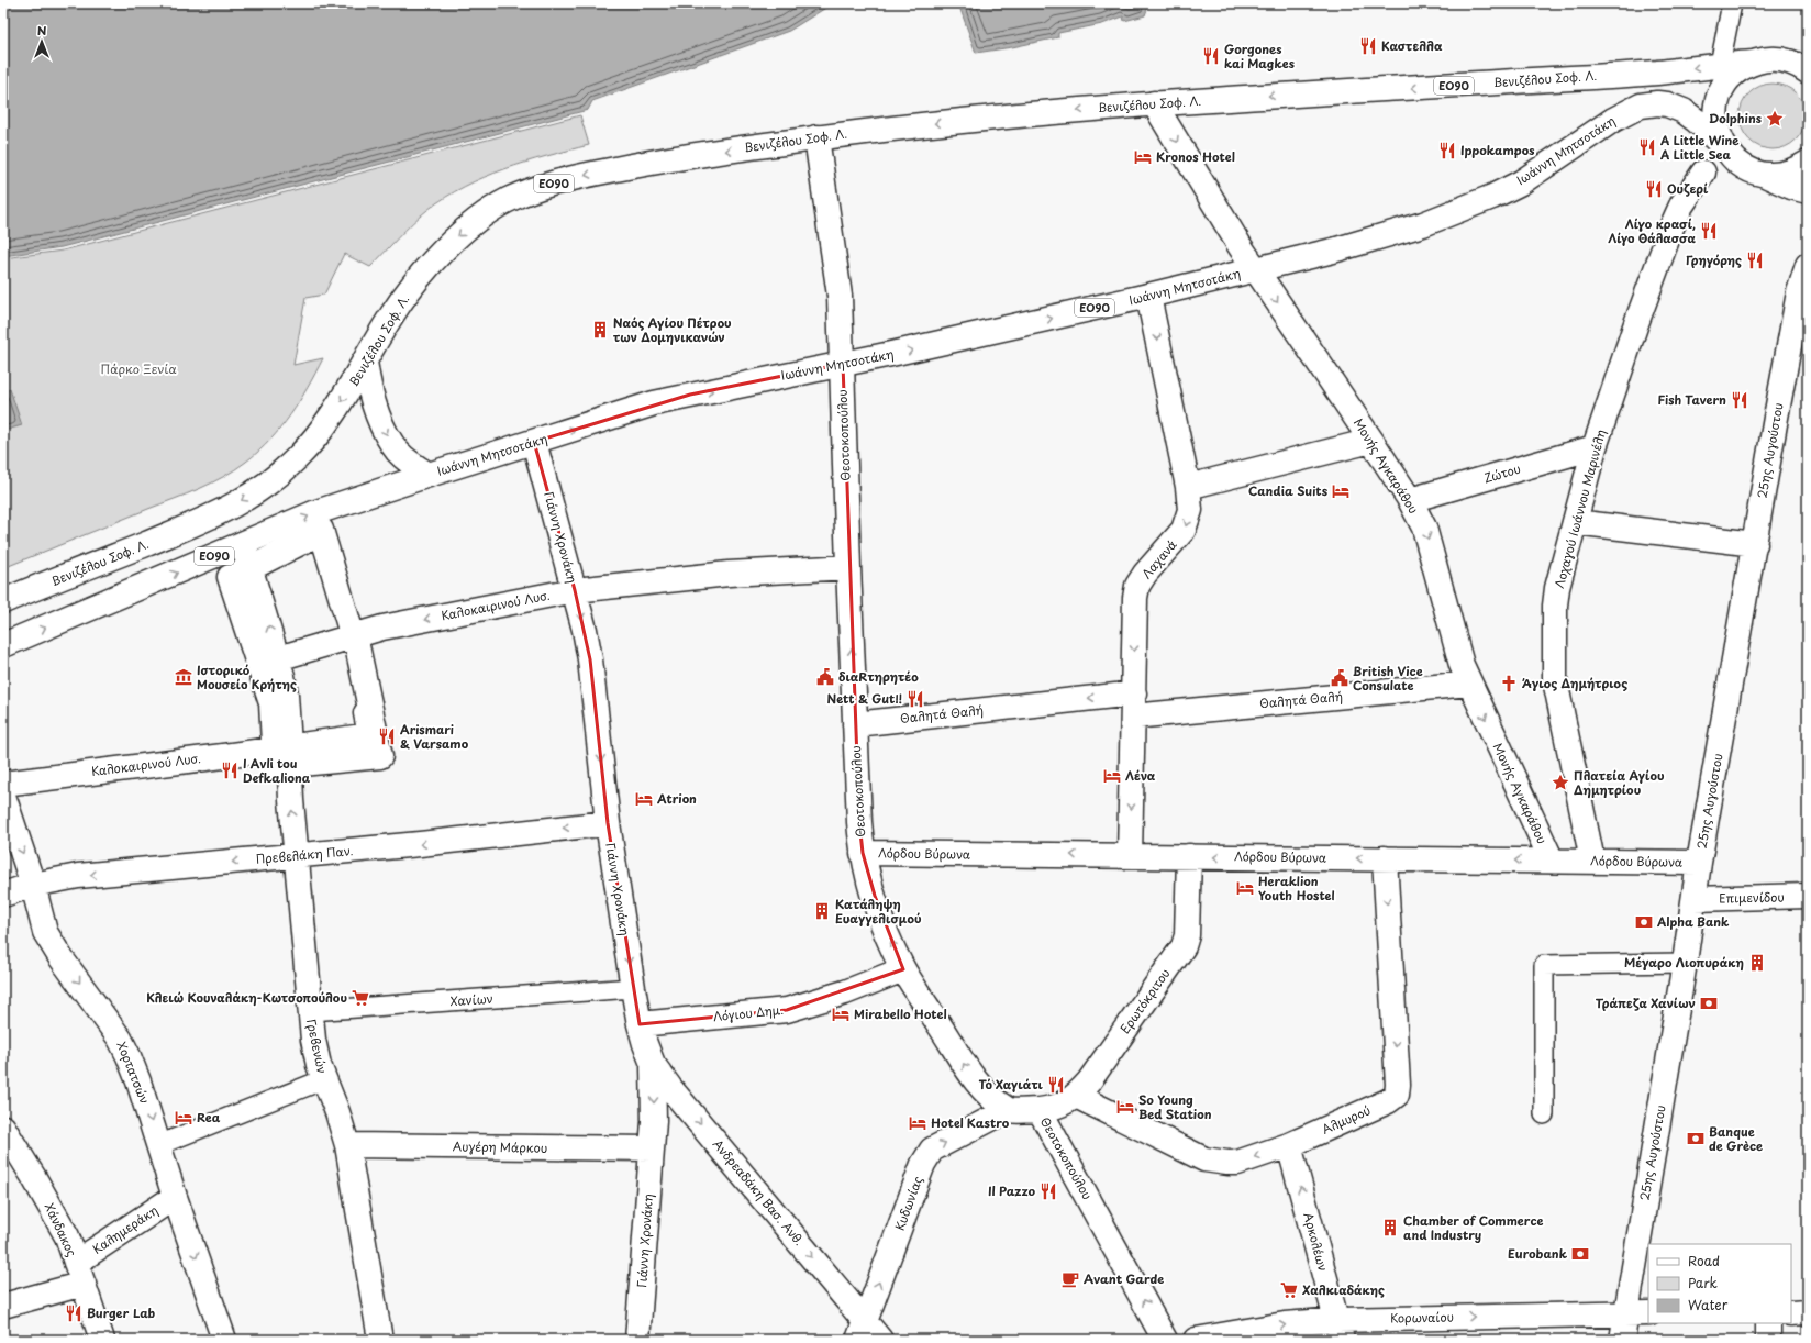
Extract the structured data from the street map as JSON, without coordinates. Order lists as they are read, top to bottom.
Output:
{
  "streets": {
    "street": [
      "Βενιζέλου Σοφ. Λ.",
      "ΕΟ90",
      "Ιωάννη Μητσοτάκη",
      "Θεοτοκοπούλου",
      "25ης Αυγούστου",
      "Μονής Αγκαράθου",
      "Ζώτου",
      "Λοχαγού Ιωάννου Μαρινέλη",
      "Γιάννη Χρονάκη",
      "Λαχανά",
      "Καλοκαιρινού Λυσ.",
      "Θαλητά Θαλή",
      "Λόρδου Βύρωνα",
      "Πρεβελάκη Παν.",
      "Επιμενίδου",
      "Ερωτόκριτου",
      "Λόγιου Δημ.",
      "Γρεβενών",
      "Χορτατσών",
      "Αλμυρού",
      "Αυγέρη Μάρκου",
      "Ανδρεαδάκη Βασ. Ανθ.",
      "Κυδωνίας",
      "Χάνδακος",
      "Καλημεράκη",
      "Αρκολέων",
      "Κορωναίου"
    ],
    "lane": ["Χανίων"]
  },
  "crossings": [
    ["Βενιζέλου Σοφ. Λ.", "ΕΟ90"],
    ["Βενιζέλου Σοφ. Λ.", "Θεοτοκοπούλου"],
    ["Βενιζέλου Σοφ. Λ.", "Μονής Αγκαράθου"],
    ["ΕΟ90", "Ιωάννη Μητσοτάκη"],
    ["Ιωάννη Μητσοτάκη", "Θεοτοκοπούλου"],
    ["Ιωάννη Μητσοτάκη", "Μονής Αγκαράθου"],
    ["Ιωάννη Μητσοτάκη", "Γιάννη Χρονάκη"],
    ["Ιωάννη Μητσοτάκη", "Λαχανά"],
    ["Θεοτοκοπούλου", "Καλοκαιρινού Λυσ."],
    ["Θεοτοκοπούλου", "Θαλητά Θαλή"],
    ["Θεοτοκοπούλου", "Λόρδου Βύρωνα"],
    ["Θεοτοκοπούλου", "Ερωτόκριτου"],
    ["Θεοτοκοπούλου", "Λόγιου Δημ."],
    ["Θεοτοκοπούλου", "Κυδωνίας"],
    ["25ης Αυγούστου", "Λόρδου Βύρωνα"],
    ["25ης Αυγούστου", "Επιμενίδου"],
    ["25ης Αυγούστου", "Κορωναίου"],
    ["Μονής Αγκαράθου", "Ζώτου"],
    ["Μονής Αγκαράθου", "Θαλητά Θαλή"],
    ["Μονής Αγκαράθου", "Λόρδου Βύρωνα"],
    ["Ζώτου", "Λοχαγού Ιωάννου Μαρινέλη"],
    ["Λοχαγού Ιωάννου Μαρινέλη", "Λόρδου Βύρωνα"],
    ["Γιάννη Χρονάκη", "Καλοκαιρινού Λυσ."],
    ["Γιάννη Χρονάκη", "Πρεβελάκη Παν."],
    ["Γιάννη Χρονάκη", "Χανίων"],
    ["Γιάννη Χρονάκη", "Λόγιου Δημ."],
    ["Γιάννη Χρονάκη", "Αυγέρη Μάρκου"],
    ["Γιάννη Χρονάκη", "Ανδρεαδάκη Βασ. Ανθ."],
    ["Λαχανά", "Θαλητά Θαλή"],
    ["Λαχανά", "Λόρδου Βύρωνα"],
    ["Καλοκαιρινού Λυσ.", "Γρεβενών"],
    ["Λόρδου Βύρωνα", "Ερωτόκριτου"],
    ["Λόρδου Βύρωνα", "Αλμυρού"],
    ["Πρεβελάκη Παν.", "Γρεβενών"],
    ["Πρεβελάκη Παν.", "Χορτατσών"],
    ["Χανίων", "Γρεβενών"],
    ["Ερωτόκριτου", "Αλμυρού"],
    ["Γρεβενών", "Αυγέρη Μάρκου"],
    ["Χορτατσών", "Καλημεράκη"],
    ["Αλμυρού", "Αρκολέων"],
    ["Ανδρεαδάκη Βασ. Ανθ.", "Κυδωνίας"],
    ["Χάνδακος", "Καλημεράκη"],
    ["Αρκολέων", "Κορωναίου"]
  ],
  "one_way": [
    "Βενιζέλου Σοφ. Λ.",
    "Ιωάννη Μητσοτάκη",
    "Θεοτοκοπούλου",
    "Μονής Αγκαράθου",
    "Γιάννη Χρονάκη",
    "Λαχανά",
    "Θαλητά Θαλή",
    "Λόρδου Βύρωνα",
    "Πρεβελάκη Παν.",
    "Χορτατσών",
    "Ανδρεαδάκη Βασ. Ανθ.",
    "Κυδωνίας",
    "Αρκολέων",
    "Κορωναίου"
  ],
  "parks": ["Πάρκο Ξενία"],
  "places": {
    "restaurant": [
      "Καστελλα",
      "Gorgones kai Magkes",
      "A Little Wine A Little Sea",
      "Ippokampos",
      "Ουζερί",
      "Λίγο κρασί, Λίγο Θάλασσα",
      "Γρηγόρης",
      "Fish Tavern",
      "Nett & Gut!!",
      "Arismari & Varsamo",
      "I Avli tou Defkaliona",
      "Τό Χαγιάτι",
      "Il Pazzo",
      "Burger Lab"
    ],
    "place": ["Dolphins", "Πλατεία Αγίου Δημητρίου"],
    "hotel": [
      "Kronos Hotel",
      "Candia Suits",
      "Λένα",
      "Atrion",
      "Heraklion Youth Hostel",
      "Mirabello Hotel",
      "So Young Bed Station",
      "Rea",
      "Hotel Kastro"
    ],
    "building": [
      "Ναός Αγίου Πέτρου των Δομηνικανών",
      "Κατάληψη Ευαγγελισμού",
      "Μέγαρο Λιοπυράκη",
      "Chamber of Commerce and Industry"
    ],
    "museum": ["Ιστορικό Μουσείο Κρήτης"],
    "public building": ["διαRτηρητέο", "British Vice Consulate"],
    "church": ["Άγιος Δημήτριος"],
    "bank": [
      "Alpha Bank",
      "Τράπεζα Χανίων",
      "Banque de Grèce",
      "Eurobank"
    ],
    "supermarket": ["Κλειώ Κουναλάκη-Κωτσοπούλου", "Χαλκιαδάκης"],
    "cafe": ["Avant Garde"]
  },
  "legend": ["Road", "Park", "Water"],
  "north": "top"
}
